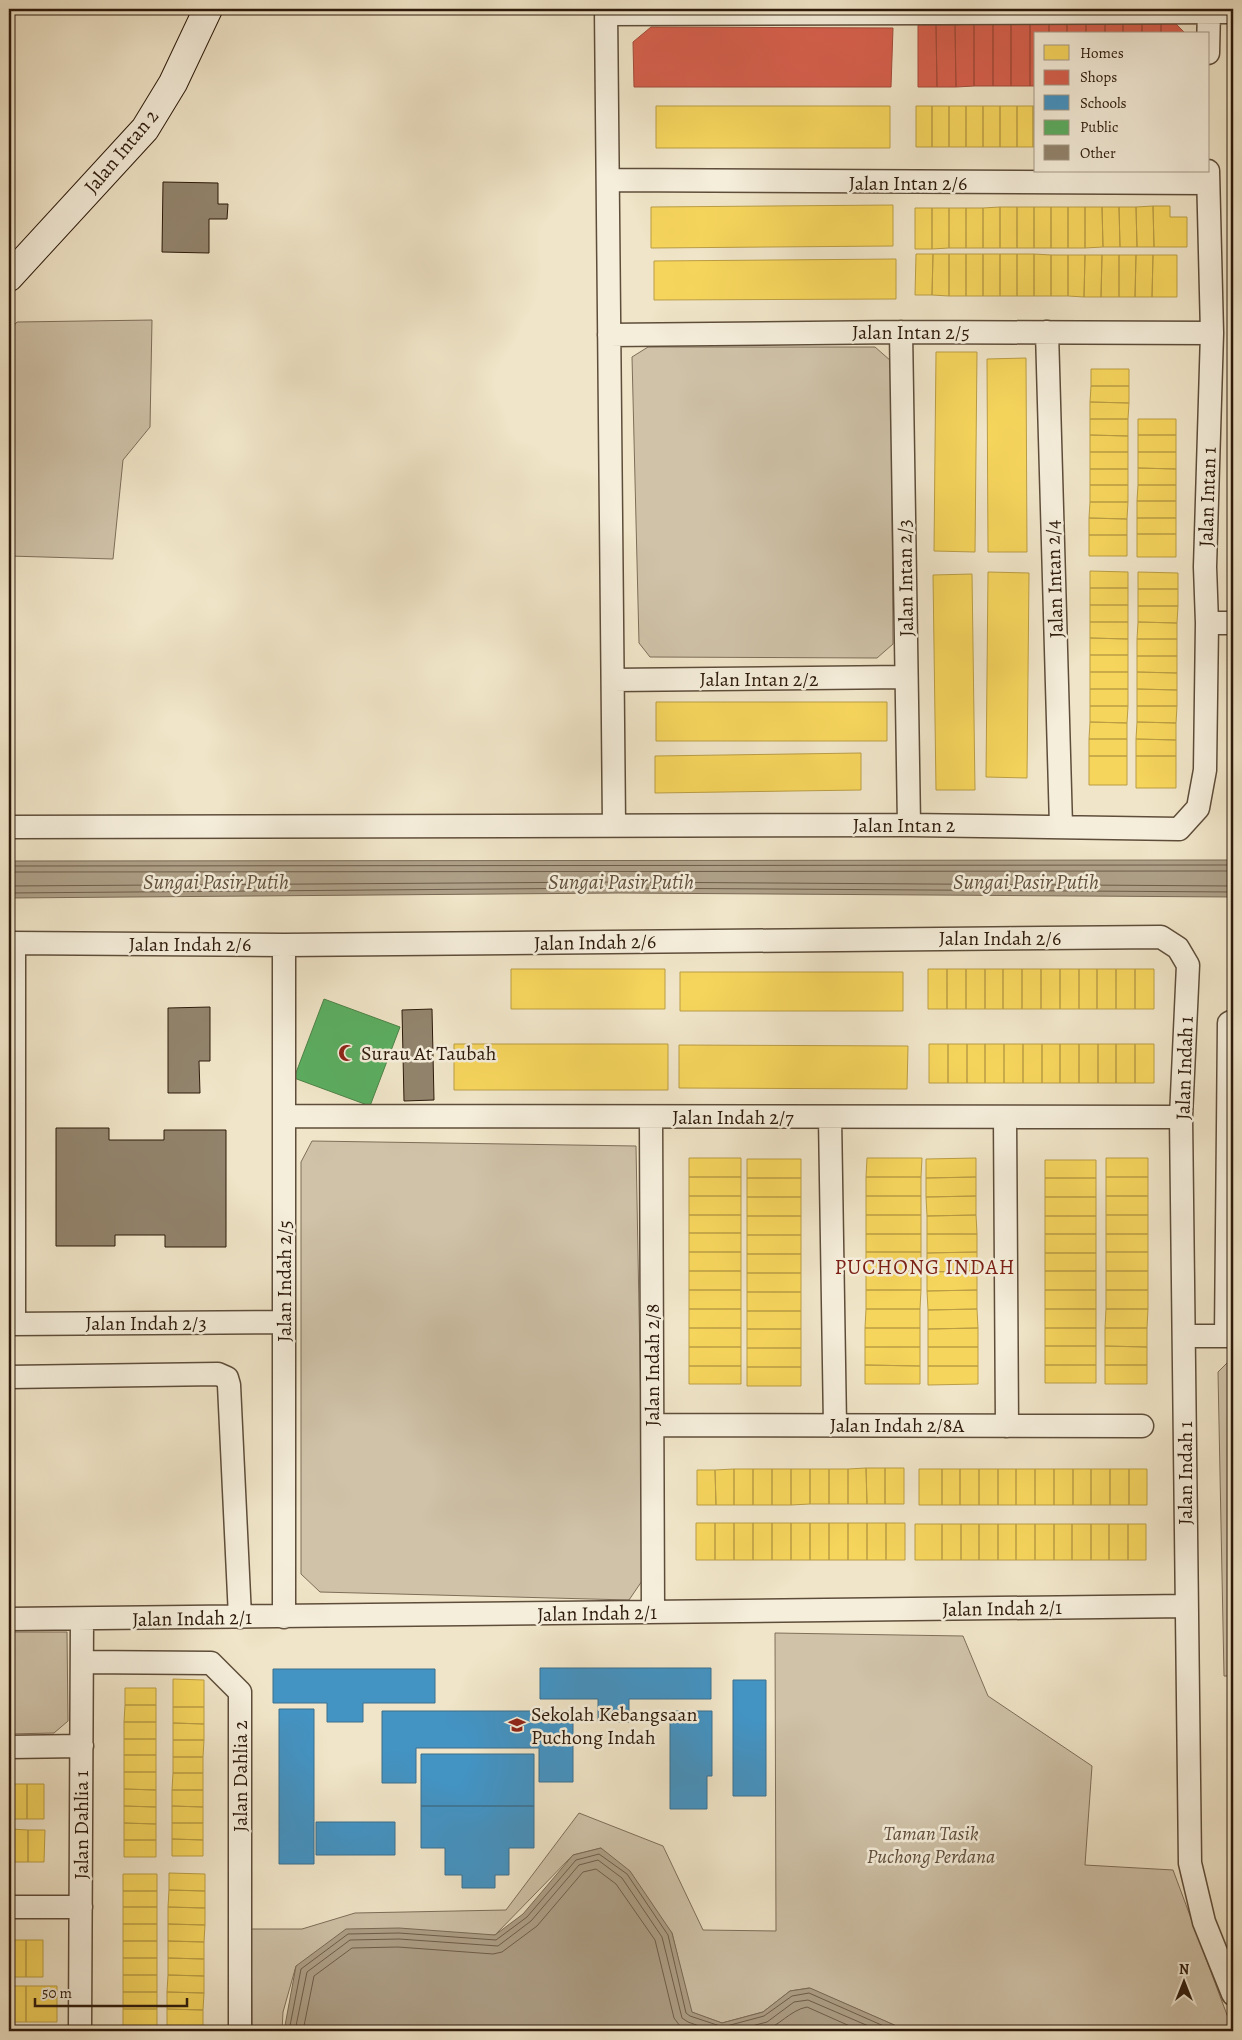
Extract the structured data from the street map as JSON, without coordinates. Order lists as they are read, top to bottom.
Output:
{
  "streets": {
    "street": [
      "Jalan Intan 2",
      "Jalan Intan 2/6",
      "Jalan Intan 2/5",
      "Jalan Intan 1",
      "Jalan Intan 2/3",
      "Jalan Intan 2/4",
      "Jalan Intan 2/2",
      "Jalan Indah 2/6",
      "Jalan Indah 1",
      "Jalan Indah 2/7",
      "Jalan Indah 2/5",
      "Jalan Indah 2/3",
      "Jalan Indah 2/8",
      "Jalan Indah 2/8A",
      "Jalan Indah 2/1",
      "Jalan Dahlia 2",
      "Jalan Dahlia 1"
    ]
  },
  "crossings": [
    ["Jalan Intan 2", "Jalan Intan 1"],
    ["Jalan Intan 2", "Jalan Intan 2/3"],
    ["Jalan Intan 2", "Jalan Intan 2/4"],
    ["Jalan Intan 2/6", "Jalan Intan 1"],
    ["Jalan Intan 2/5", "Jalan Intan 1"],
    ["Jalan Intan 2/5", "Jalan Intan 2/3"],
    ["Jalan Intan 2/5", "Jalan Intan 2/4"],
    ["Jalan Intan 2/3", "Jalan Intan 2/2"],
    ["Jalan Indah 2/6", "Jalan Indah 1"],
    ["Jalan Indah 2/6", "Jalan Indah 2/5"],
    ["Jalan Indah 1", "Jalan Indah 2/7"],
    ["Jalan Indah 1", "Jalan Indah 2/1"],
    ["Jalan Indah 2/7", "Jalan Indah 2/5"],
    ["Jalan Indah 2/7", "Jalan Indah 2/8"],
    ["Jalan Indah 2/5", "Jalan Indah 2/3"],
    ["Jalan Indah 2/5", "Jalan Indah 2/1"],
    ["Jalan Indah 2/8", "Jalan Indah 2/8A"],
    ["Jalan Indah 2/8", "Jalan Indah 2/1"],
    ["Jalan Indah 2/1", "Jalan Dahlia 1"],
    ["Jalan Dahlia 2", "Jalan Dahlia 1"]
  ],
  "districts": ["PUCHONG INDAH"],
  "water": ["Sungai Pasir Putih"],
  "parks": ["Taman Tasik Puchong Perdana"],
  "places": {
    "mosque": ["Surau At Taubah"],
    "school or university": ["Sekolah Kebangsaan Puchong Indah"]
  },
  "legend": [
    "Homes",
    "Shops",
    "Schools",
    "Public",
    "Other"
  ],
  "scale_bar": "50 m",
  "north": "top"
}
